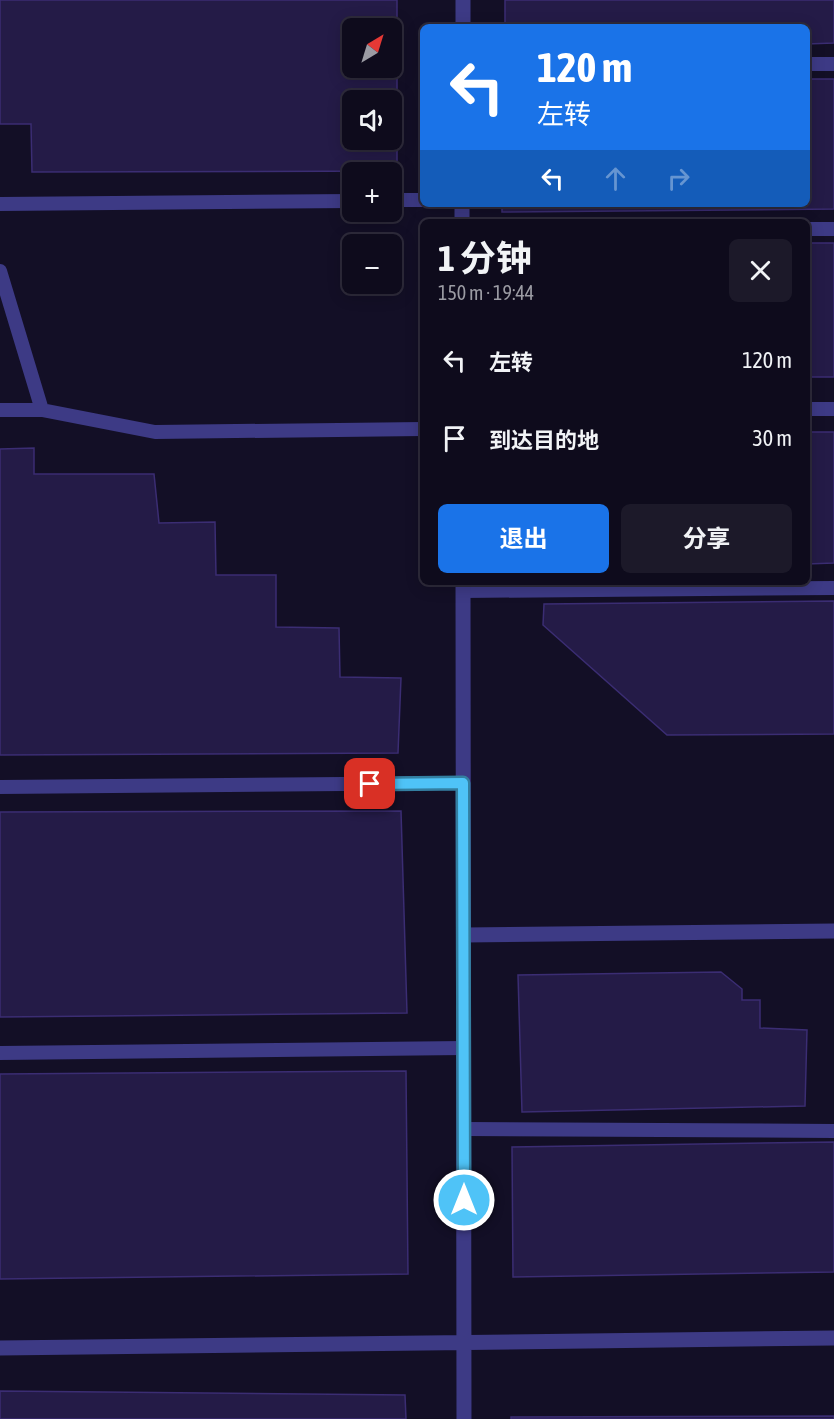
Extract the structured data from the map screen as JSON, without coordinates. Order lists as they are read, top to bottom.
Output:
{
  "north": "top right",
  "page": {
    "map_buttons": ["+", "−"],
    "turn": ["120 m", "左转"],
    "heading": ["1 分钟", "150 m · 19:44"],
    "list": [
      {
        "name": "左转",
        "value": "120 m"
      },
      {
        "name": "到达目的地",
        "value": "30 m"
      }
    ],
    "buttons": ["退出", "分享"]
  }
}
